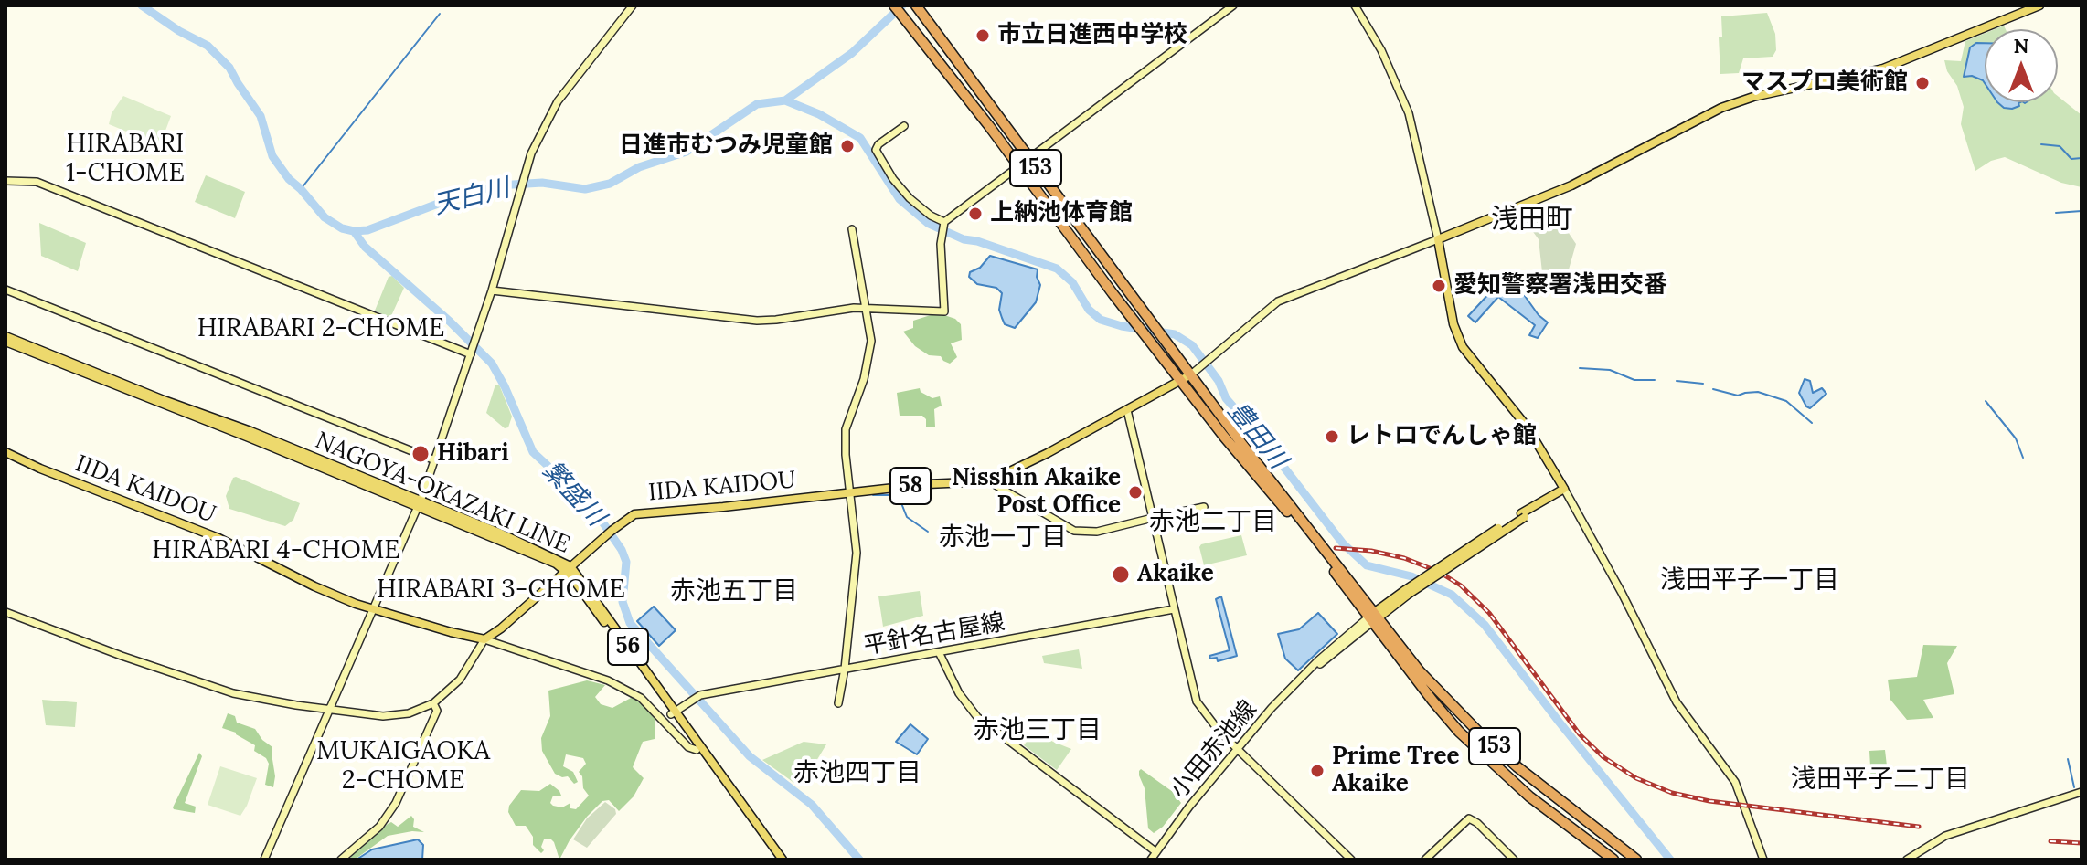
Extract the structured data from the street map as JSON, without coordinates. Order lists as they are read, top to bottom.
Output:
{
  "streets": {
    "highway": ["153"],
    "main road": [
      "58",
      "IIDA KAIDOU",
      "NAGOYA-OKAZAKI LINE",
      "56"
    ],
    "street": ["平針名古屋線", "小田赤池線"]
  },
  "crossings": [
    ["153", "IIDA KAIDOU"],
    ["153", "小田赤池線"],
    ["IIDA KAIDOU", "NAGOYA-OKAZAKI LINE"],
    ["NAGOYA-OKAZAKI LINE", "平針名古屋線"]
  ],
  "districts": [
    "HIRABARI 1-CHOME",
    "浅田町",
    "HIRABARI 2-CHOME",
    "赤池二丁目",
    "赤池一丁目",
    "HIRABARI 4-CHOME",
    "浅田平子一丁目",
    "HIRABARI 3-CHOME",
    "赤池五丁目",
    "赤池三丁目",
    "MUKAIGAOKA 2-CHOME",
    "赤池四丁目",
    "浅田平子二丁目"
  ],
  "water": ["天白川", "豊田川", "繁盛川"],
  "places": [
    "市立日進西中学校",
    "マスプロ美術館",
    "日進市むつみ児童館",
    "上納池体育館",
    "愛知警察署浅田交番",
    "レトロでんしゃ館",
    "Hibari",
    "Nisshin Akaike Post Office",
    "Akaike",
    "Prime Tree Akaike"
  ],
  "north": "top"
}
